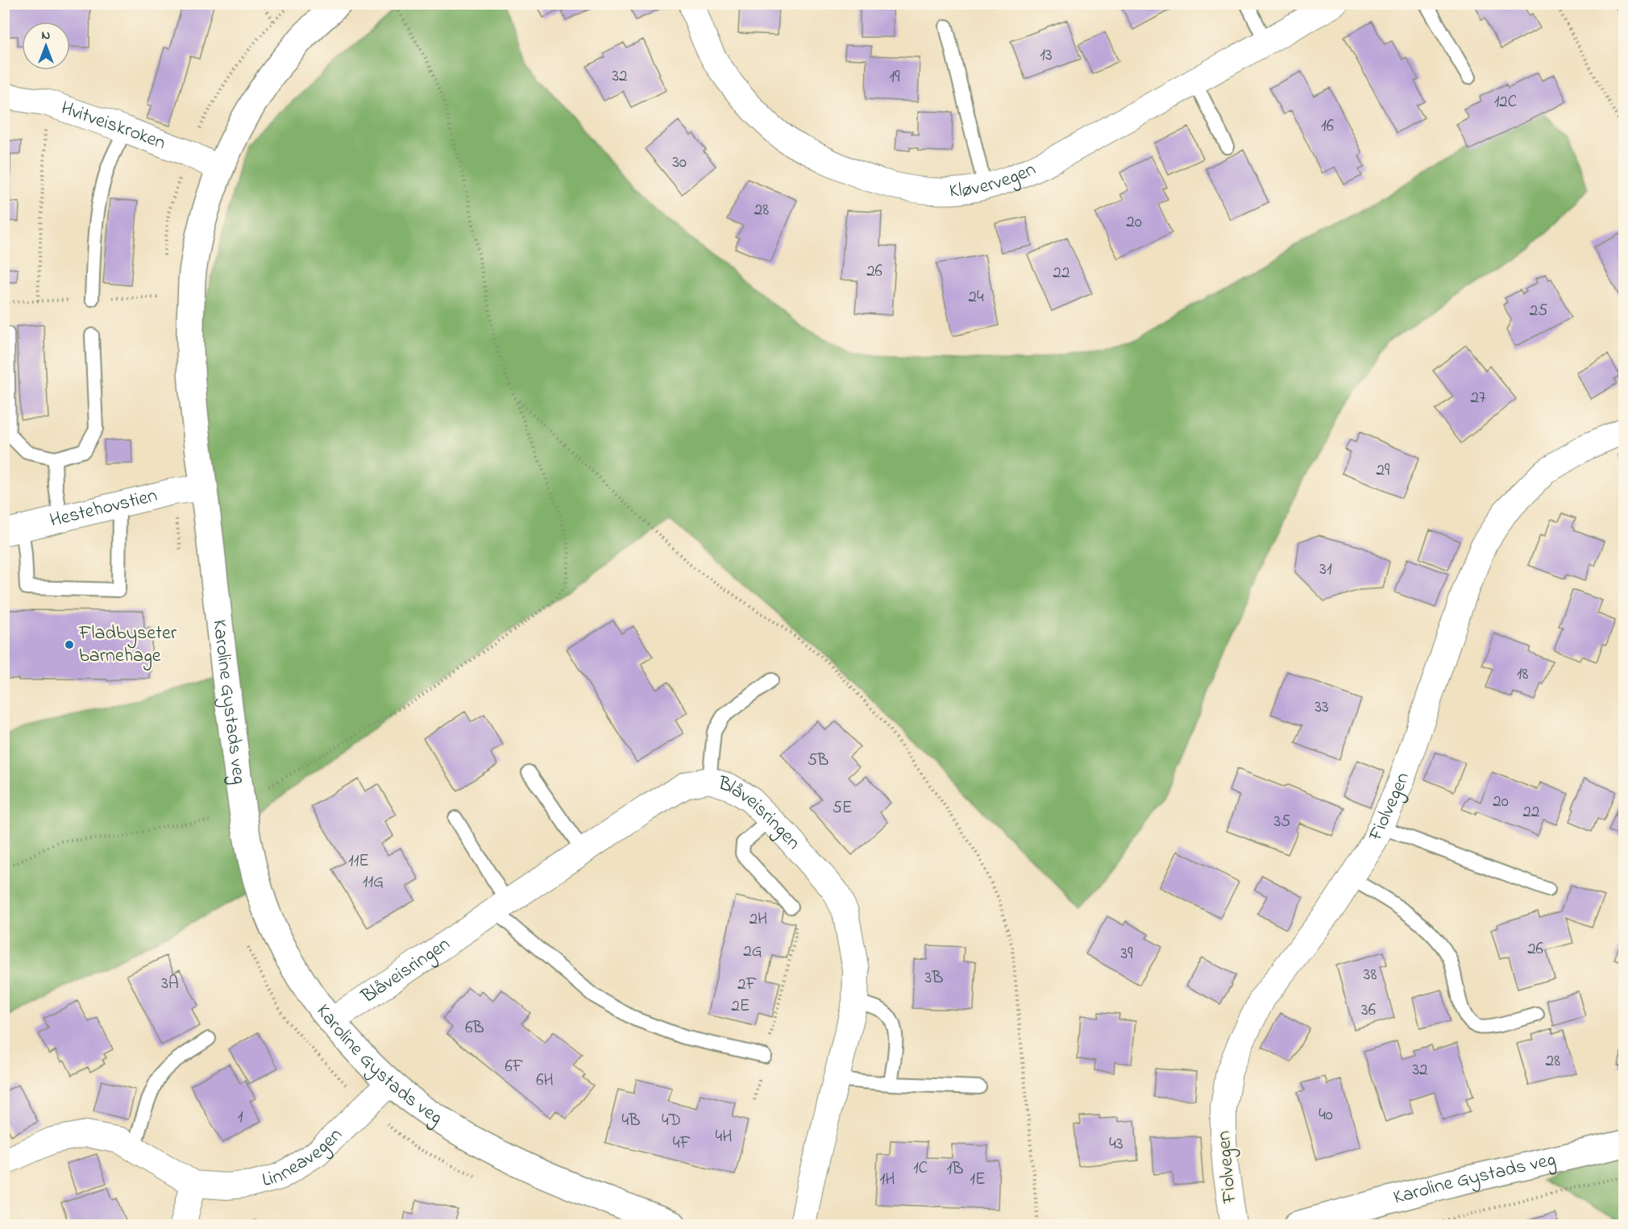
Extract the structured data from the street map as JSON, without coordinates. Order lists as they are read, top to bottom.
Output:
{
  "streets": {
    "street": [
      "Hvitveiskroken",
      "Kløvervegen",
      "Hestehovstien",
      "Karoline Gystads veg",
      "Fiolvegen",
      "Blåveisringen",
      "Linneavegen"
    ]
  },
  "crossings": [
    ["Hvitveiskroken", "Karoline Gystads veg"],
    ["Hestehovstien", "Karoline Gystads veg"],
    ["Karoline Gystads veg", "Blåveisringen"],
    ["Karoline Gystads veg", "Linneavegen"]
  ],
  "places": ["Fladbyseter barnehage"],
  "house_numbers": [
    "13",
    "32",
    "19",
    "12C",
    "16",
    "30",
    "28",
    "20",
    "26",
    "22",
    "24",
    "25",
    "27",
    "29",
    "31",
    "18",
    "33",
    "5B",
    "20",
    "5E",
    "22",
    "35",
    "11E",
    "11G",
    "2H",
    "26",
    "2G",
    "39",
    "38",
    "3B",
    "3A",
    "2F",
    "2E",
    "36",
    "6B",
    "28",
    "6F",
    "32",
    "6H",
    "40",
    "1",
    "4B",
    "4D",
    "4H",
    "4F",
    "43",
    "1C",
    "1B",
    "1H",
    "1E"
  ],
  "north": "top"
}
